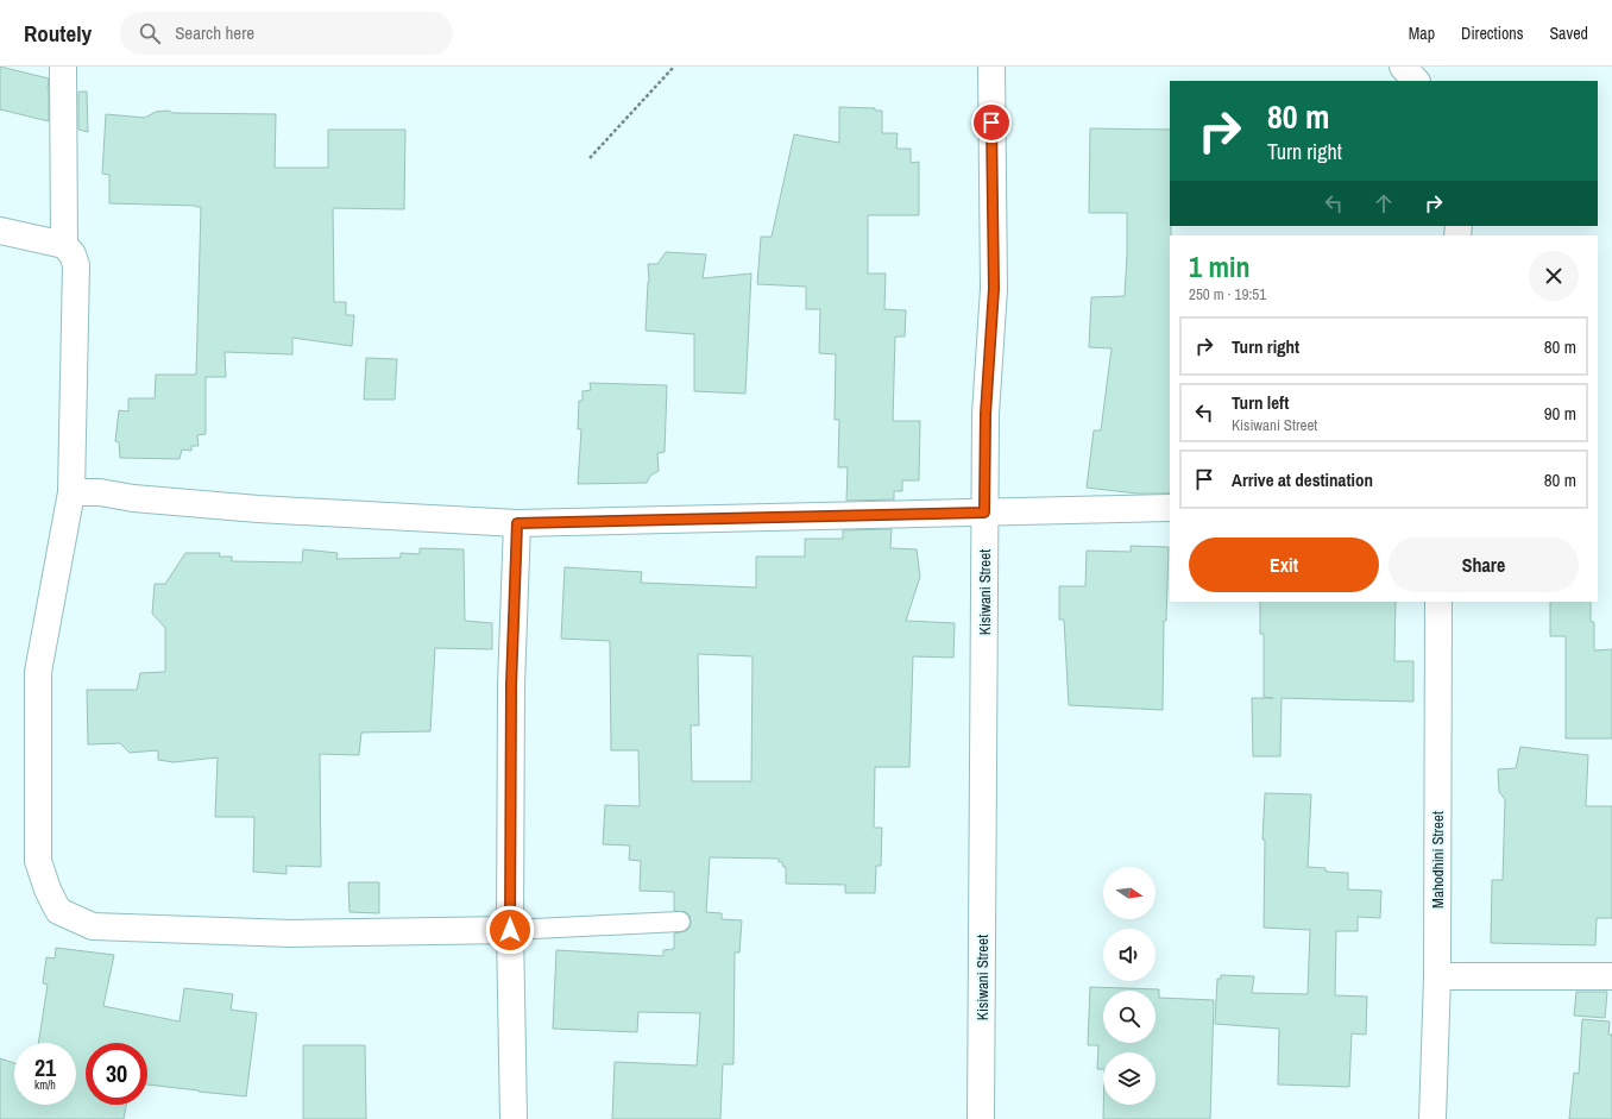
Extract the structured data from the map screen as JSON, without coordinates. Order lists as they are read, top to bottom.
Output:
{
  "streets": {
    "street": ["Kisiwani Street", "Mahodhini Street"]
  },
  "north": "right",
  "page": {
    "header": "Routely",
    "search": "Search here",
    "nav": ["Map", "Directions", "Saved"],
    "turn": ["80 m", "Turn right"],
    "heading": ["1 min", "250 m · 19:51"],
    "list": [
      {
        "name": "Turn right",
        "value": "80 m"
      },
      {
        "name": "Turn left",
        "note": "Kisiwani Street",
        "value": "90 m"
      },
      {
        "name": "Arrive at destination",
        "value": "80 m"
      }
    ],
    "buttons": ["Exit", "Share"],
    "speed": "21 km/h",
    "limit": "30"
  }
}
